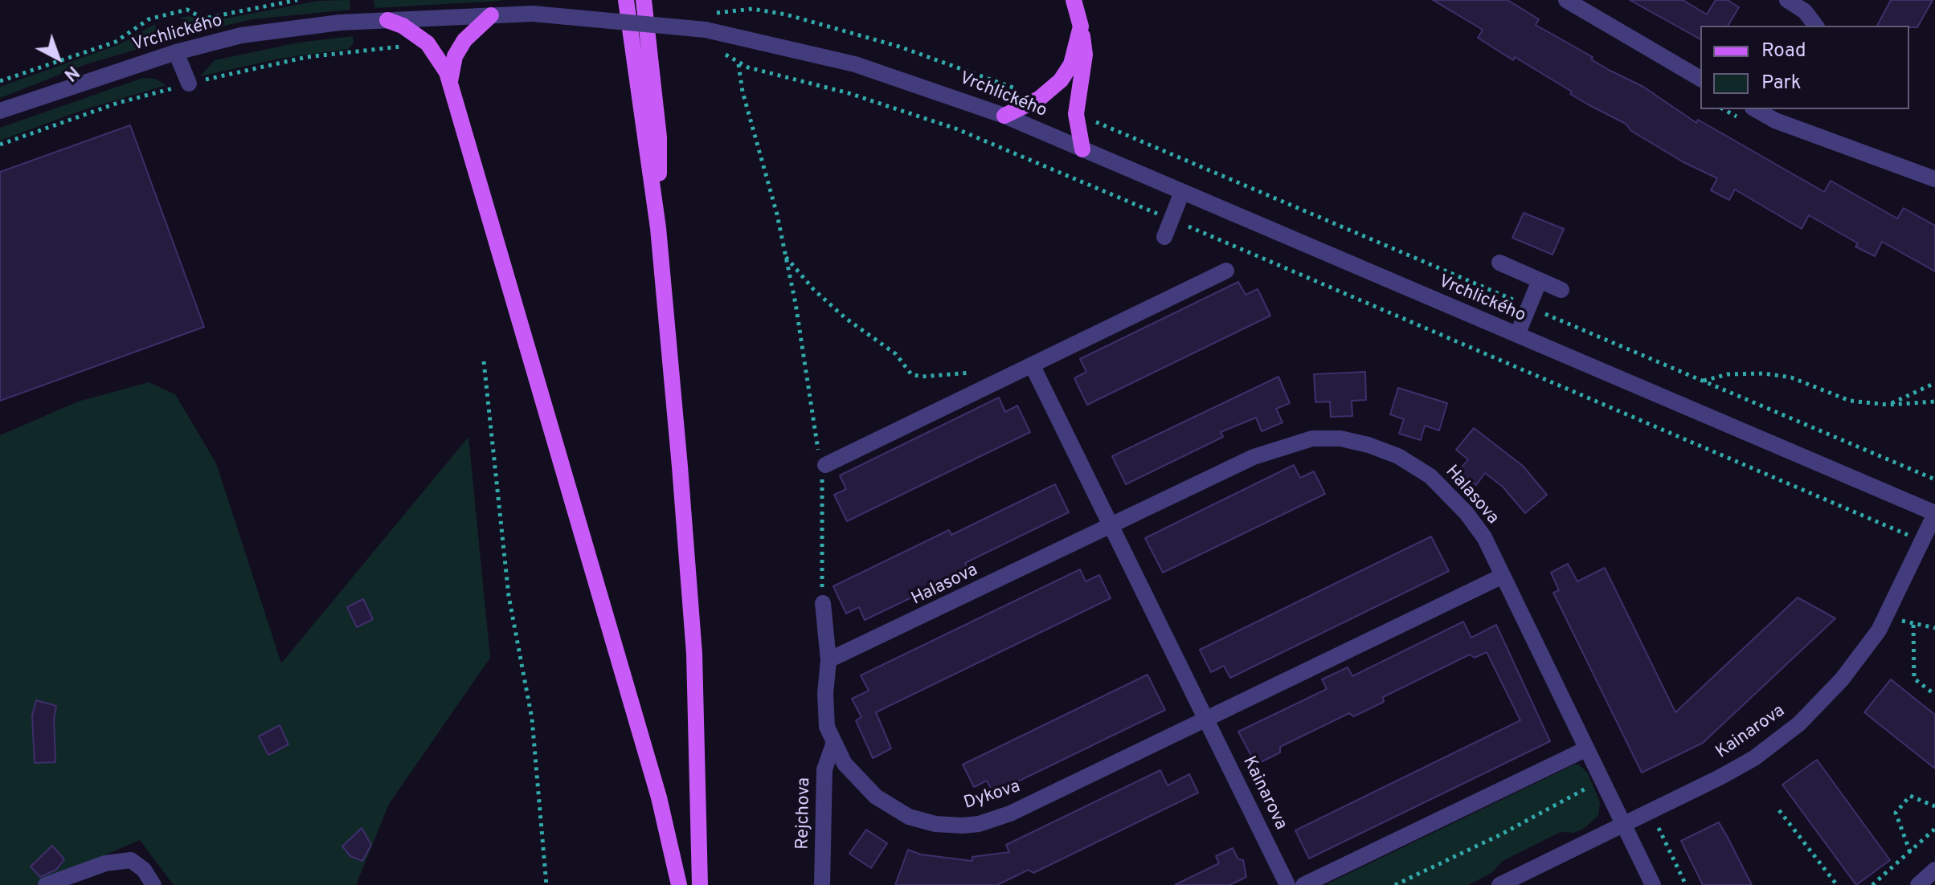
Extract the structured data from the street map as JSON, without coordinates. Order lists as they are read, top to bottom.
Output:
{
  "streets": {
    "street": [
      "Vrchlického",
      "Halasova",
      "Kainarova",
      "Dykova",
      "Rejchova"
    ]
  },
  "crossings": [
    ["Vrchlického", "Kainarova"],
    ["Halasova", "Kainarova"],
    ["Halasova", "Dykova"],
    ["Kainarova", "Dykova"],
    ["Dykova", "Rejchova"]
  ],
  "legend": ["Road", "Park"],
  "north": "bottom right"
}
